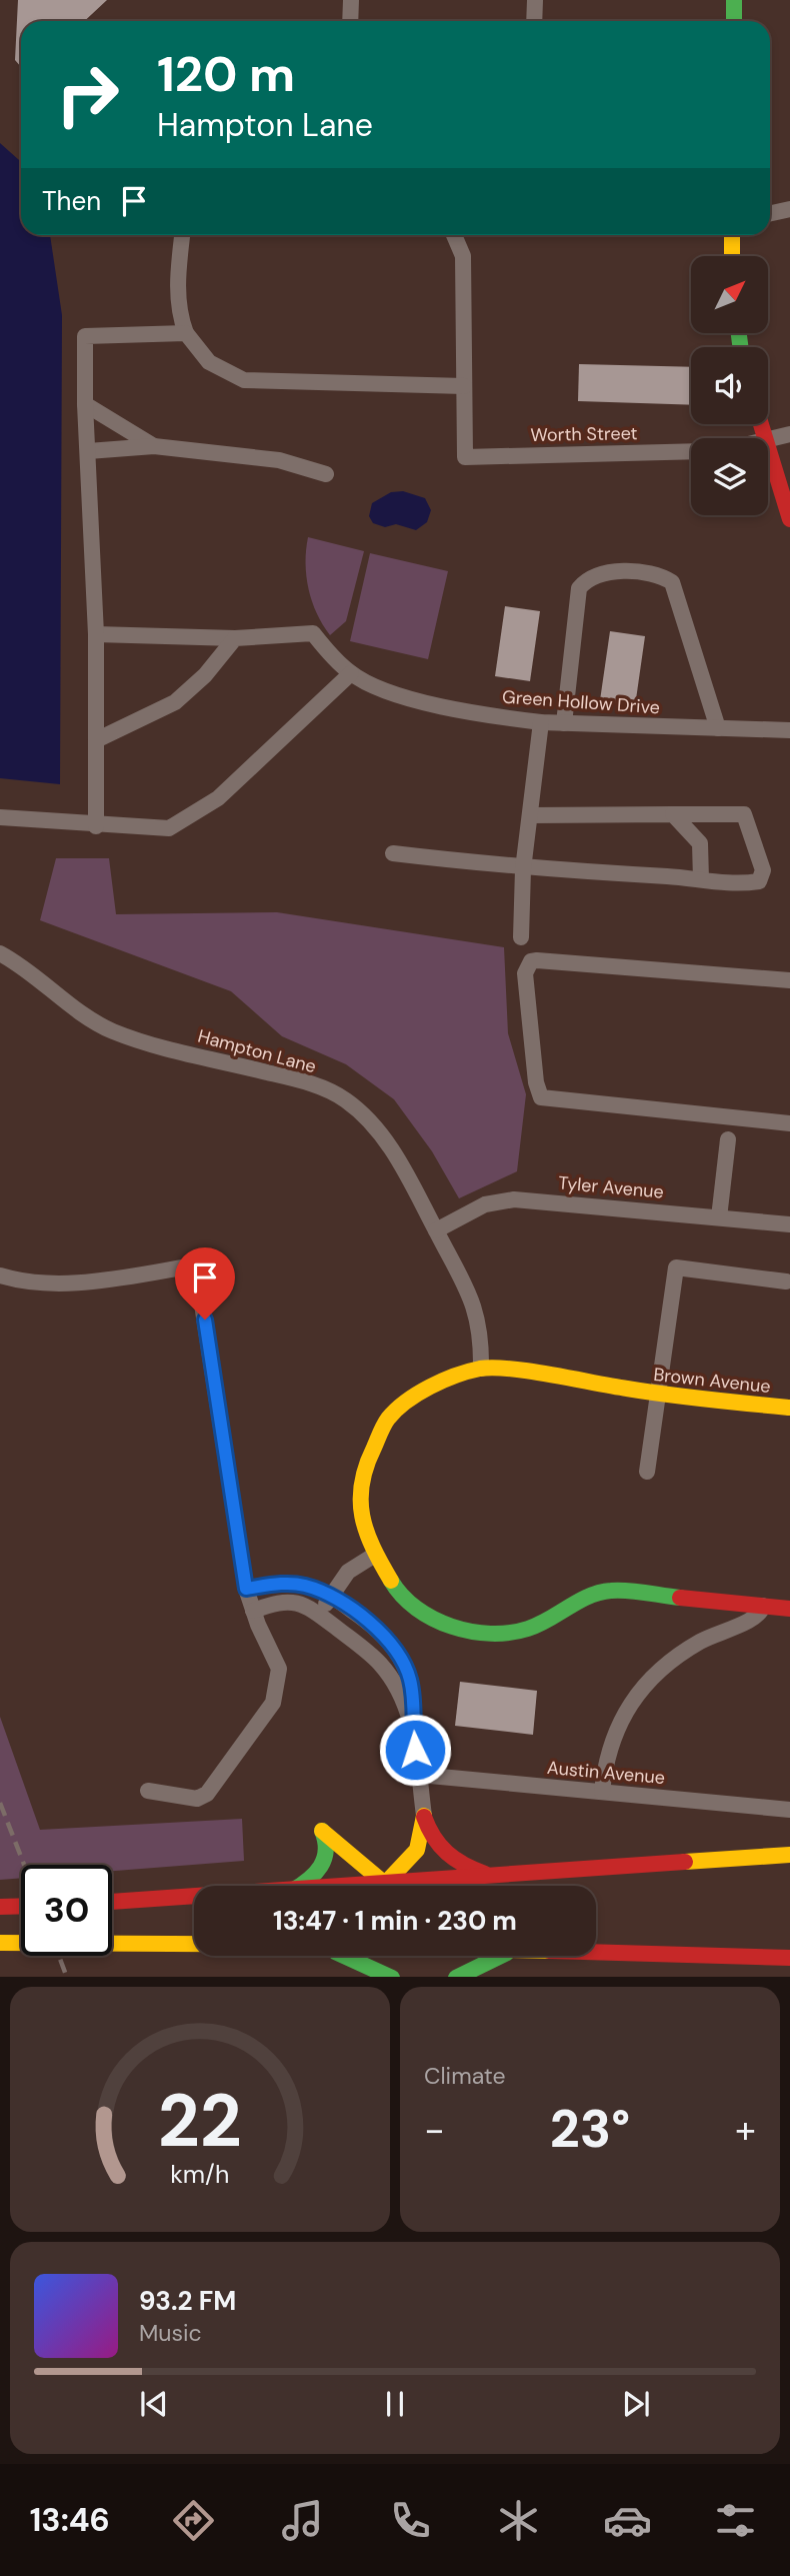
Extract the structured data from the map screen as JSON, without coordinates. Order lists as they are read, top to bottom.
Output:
{
  "streets": {
    "main road": ["Brown Avenue"],
    "street": [
      "Worth Street",
      "Green Hollow Drive",
      "Hampton Lane",
      "Tyler Avenue",
      "Austin Avenue"
    ]
  },
  "crossings": [
    ["Hampton Lane", "Tyler Avenue"],
    ["Hampton Lane", "Brown Avenue"]
  ],
  "north": "top right",
  "page": {
    "turn": ["120 m", "Hampton Lane"],
    "then": "Then",
    "limit": "30",
    "trip": "13:47 · 1 min · 230 m",
    "tile": "Climate",
    "heat": ["−", "23°", "+"],
    "song": ["93.2 FM", "Music"],
    "tabs": "13:46",
    "gauge": ["22", "km/h"]
  }
}
